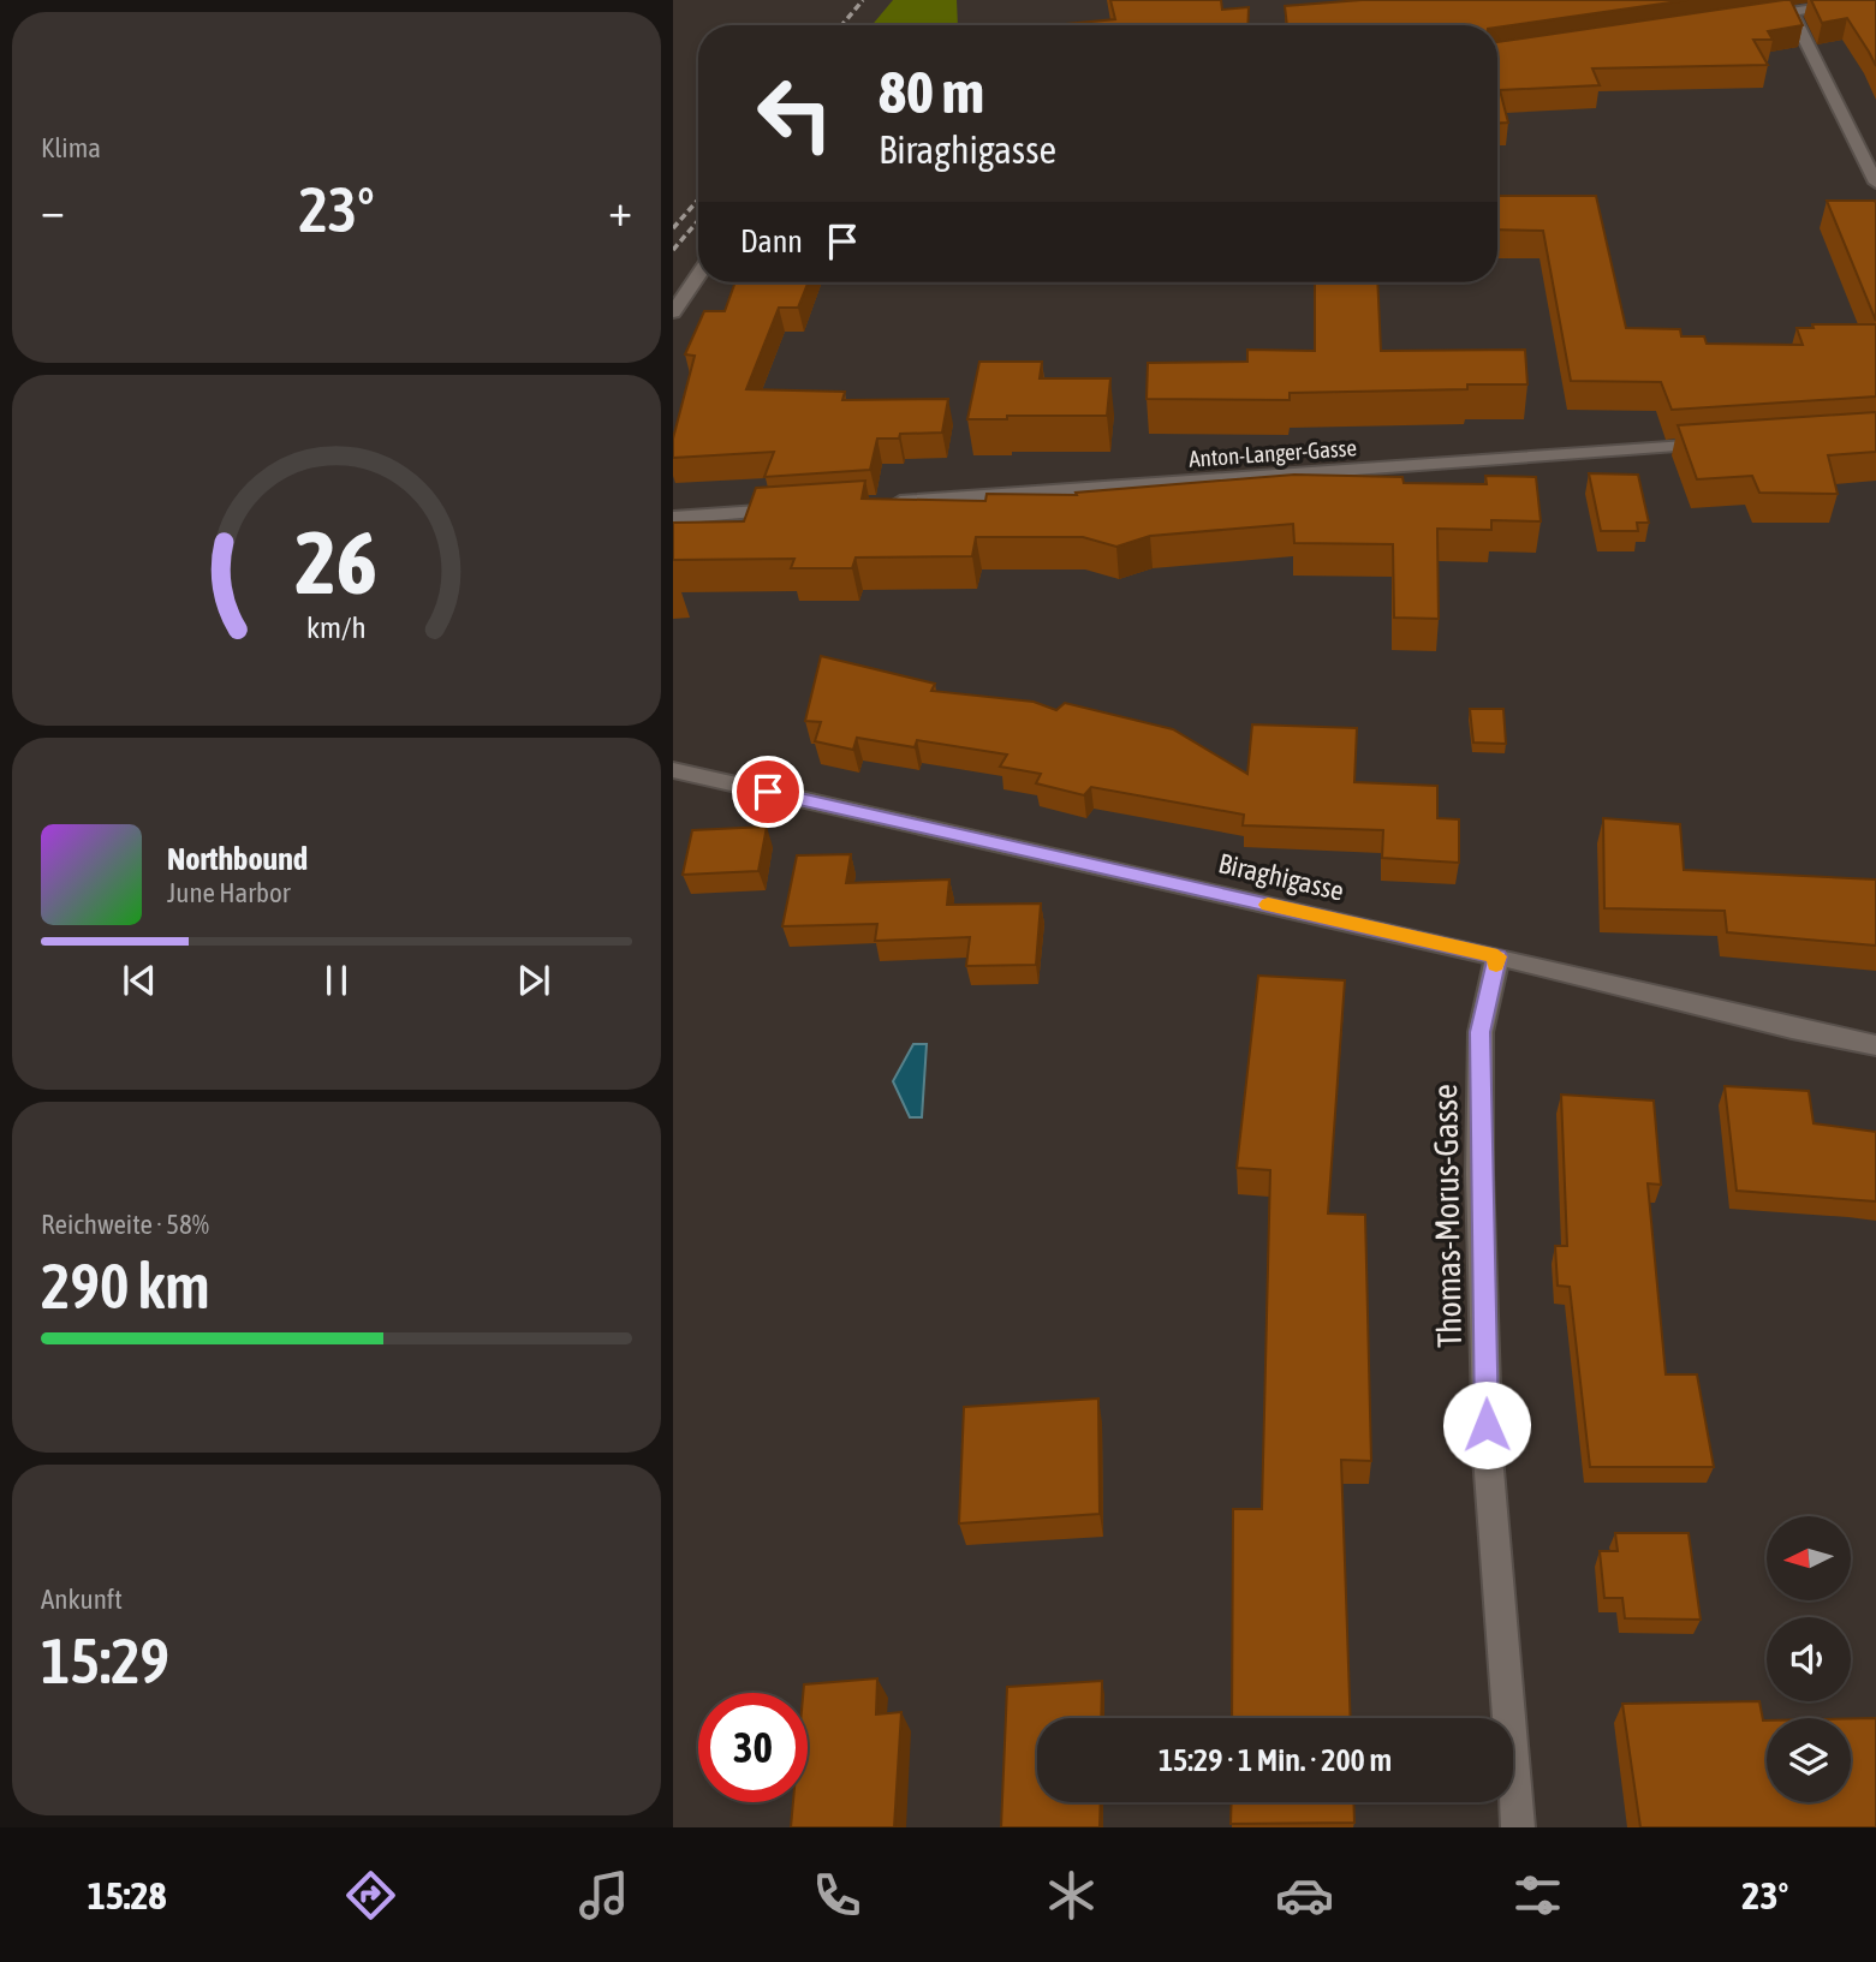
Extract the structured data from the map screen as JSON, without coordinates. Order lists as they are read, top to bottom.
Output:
{
  "streets": {
    "street": ["Anton-Langer-Gasse", "Biraghigasse", "Thomas-Morus-Gasse"]
  },
  "crossings": [
    ["Biraghigasse", "Thomas-Morus-Gasse"]
  ],
  "north": "left",
  "page": {
    "tile": [
      "Klima",
      ["Reichweite · 58%", "290 km"],
      ["Ankunft", "15:29"]
    ],
    "turn": ["80 m", "Biraghigasse"],
    "heat": ["−", "23°", "+"],
    "then": "Dann",
    "song": ["Northbound", "June Harbor"],
    "limit": "30",
    "trip": "15:29 · 1 Min. · 200 m",
    "tabs": ["15:28", "23°"],
    "gauge": ["26", "km/h"]
  }
}
